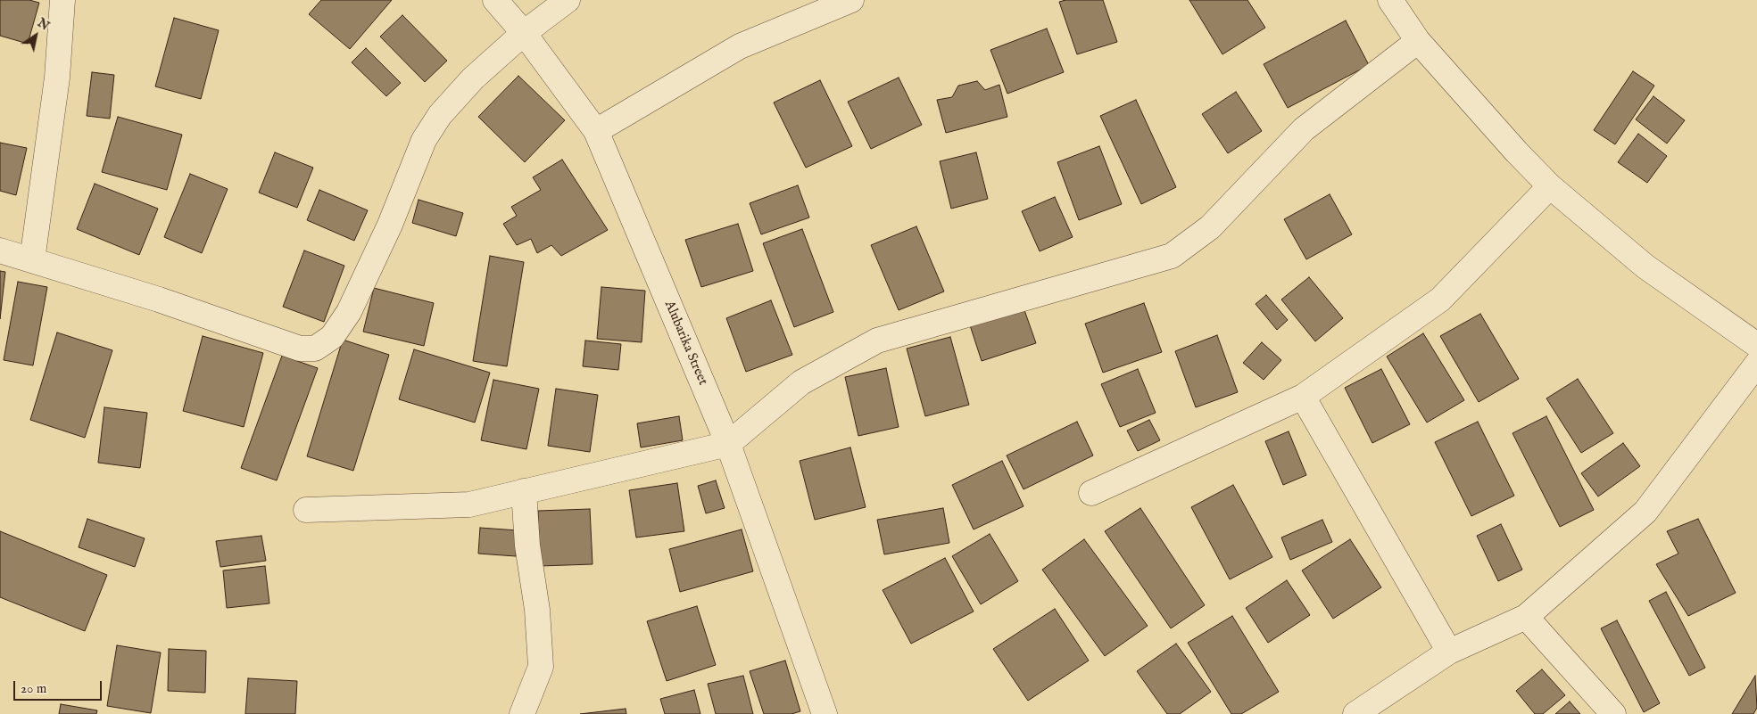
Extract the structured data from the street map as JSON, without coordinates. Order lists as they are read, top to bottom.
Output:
{
  "streets": {
    "street": ["Alubarika Street"]
  },
  "scale_bar": "20 m",
  "north": "top right"
}
